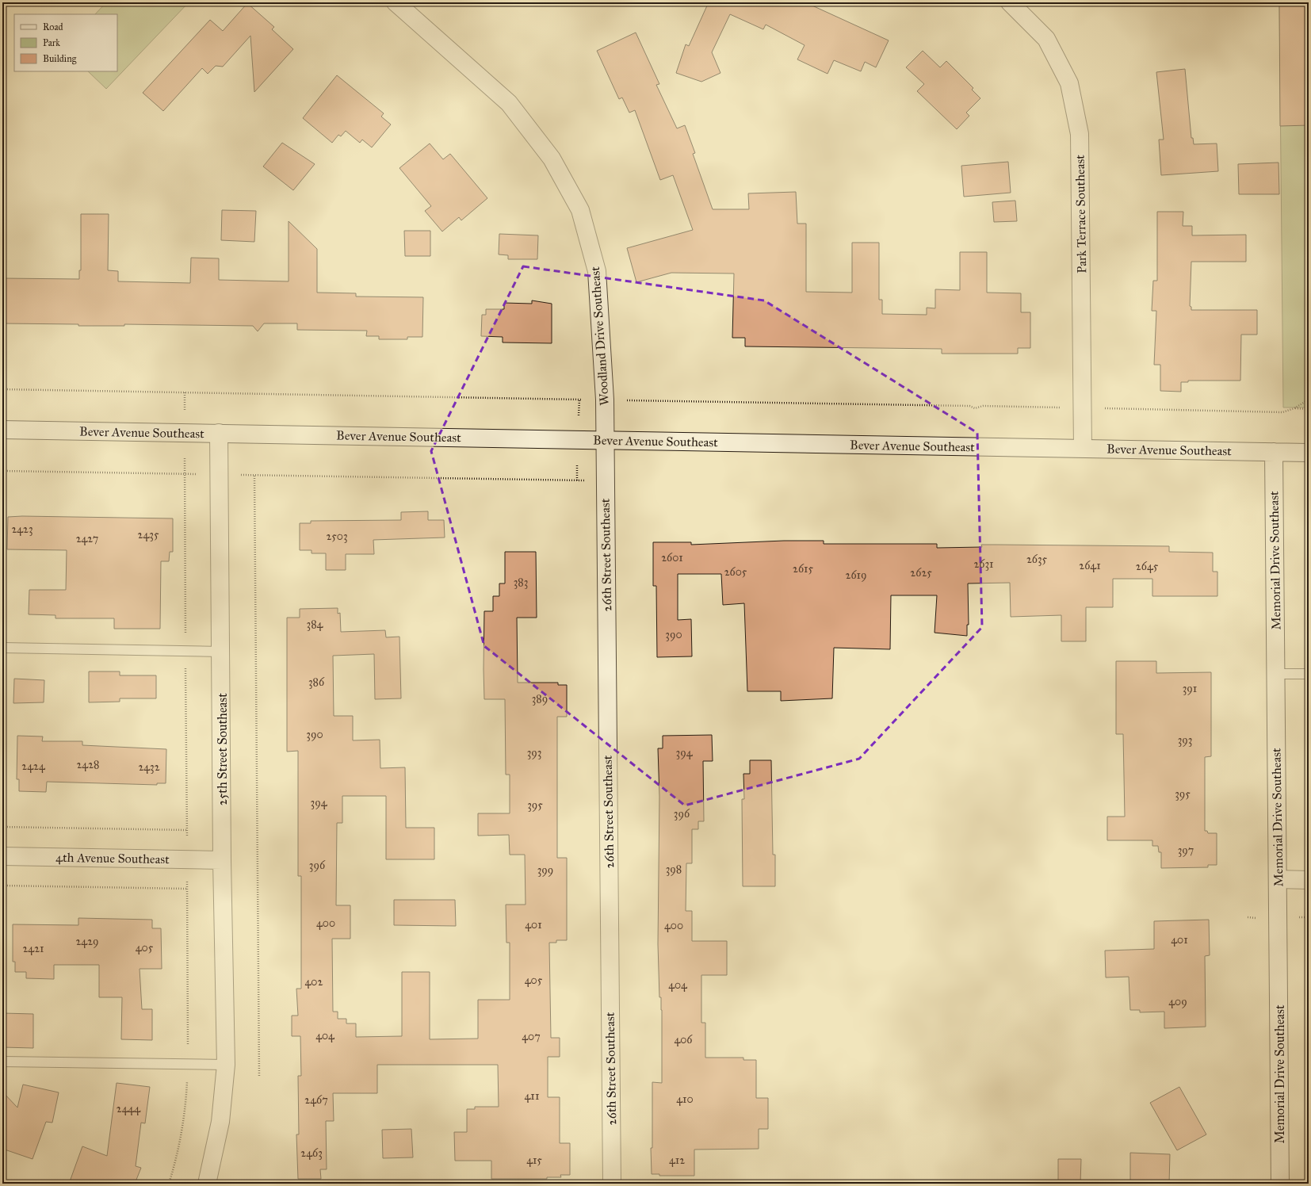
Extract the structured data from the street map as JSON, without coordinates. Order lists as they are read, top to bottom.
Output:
{
  "streets": {
    "street": [
      "Park Terrace Southeast",
      "Woodland Drive Southeast",
      "Bever Avenue Southeast",
      "26th Street Southeast",
      "Memorial Drive Southeast",
      "25th Street Southeast",
      "4th Avenue Southeast"
    ]
  },
  "crossings": [
    ["Park Terrace Southeast", "Bever Avenue Southeast"],
    ["Woodland Drive Southeast", "Bever Avenue Southeast"],
    ["Woodland Drive Southeast", "26th Street Southeast"],
    ["Bever Avenue Southeast", "26th Street Southeast"],
    ["Bever Avenue Southeast", "Memorial Drive Southeast"],
    ["Bever Avenue Southeast", "25th Street Southeast"],
    ["25th Street Southeast", "4th Avenue Southeast"]
  ],
  "house_numbers": [
    "2423",
    "2435",
    "2503",
    "2427",
    "2601",
    "2635",
    "2631",
    "2641",
    "2645",
    "2615",
    "2605",
    "2625",
    "2619",
    "383",
    "384",
    "390",
    "386",
    "391",
    "389",
    "390",
    "393",
    "393",
    "394",
    "2428",
    "2424",
    "2432",
    "395",
    "394",
    "395",
    "396",
    "397",
    "396",
    "398",
    "399",
    "400",
    "401",
    "400",
    "401",
    "2429",
    "405",
    "2421",
    "405",
    "402",
    "404",
    "409",
    "404",
    "407",
    "406",
    "411",
    "410",
    "2467",
    "2444",
    "2463",
    "415",
    "412"
  ],
  "legend": ["Road", "Park", "Building"]
}
